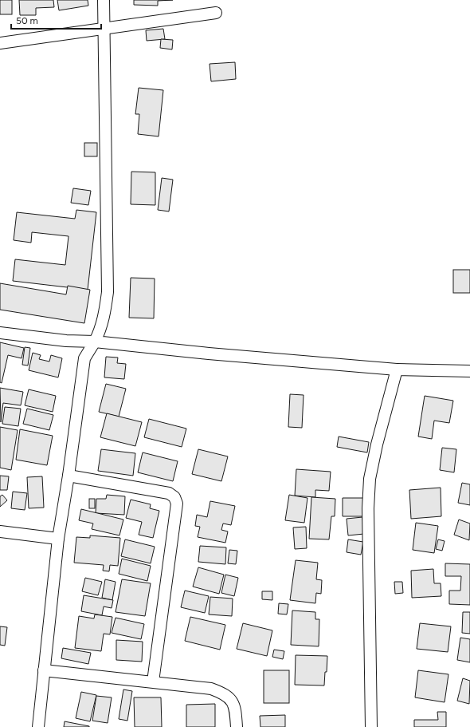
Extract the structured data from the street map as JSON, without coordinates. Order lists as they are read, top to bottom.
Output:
{
  "scale_bar": "50 m"
}
